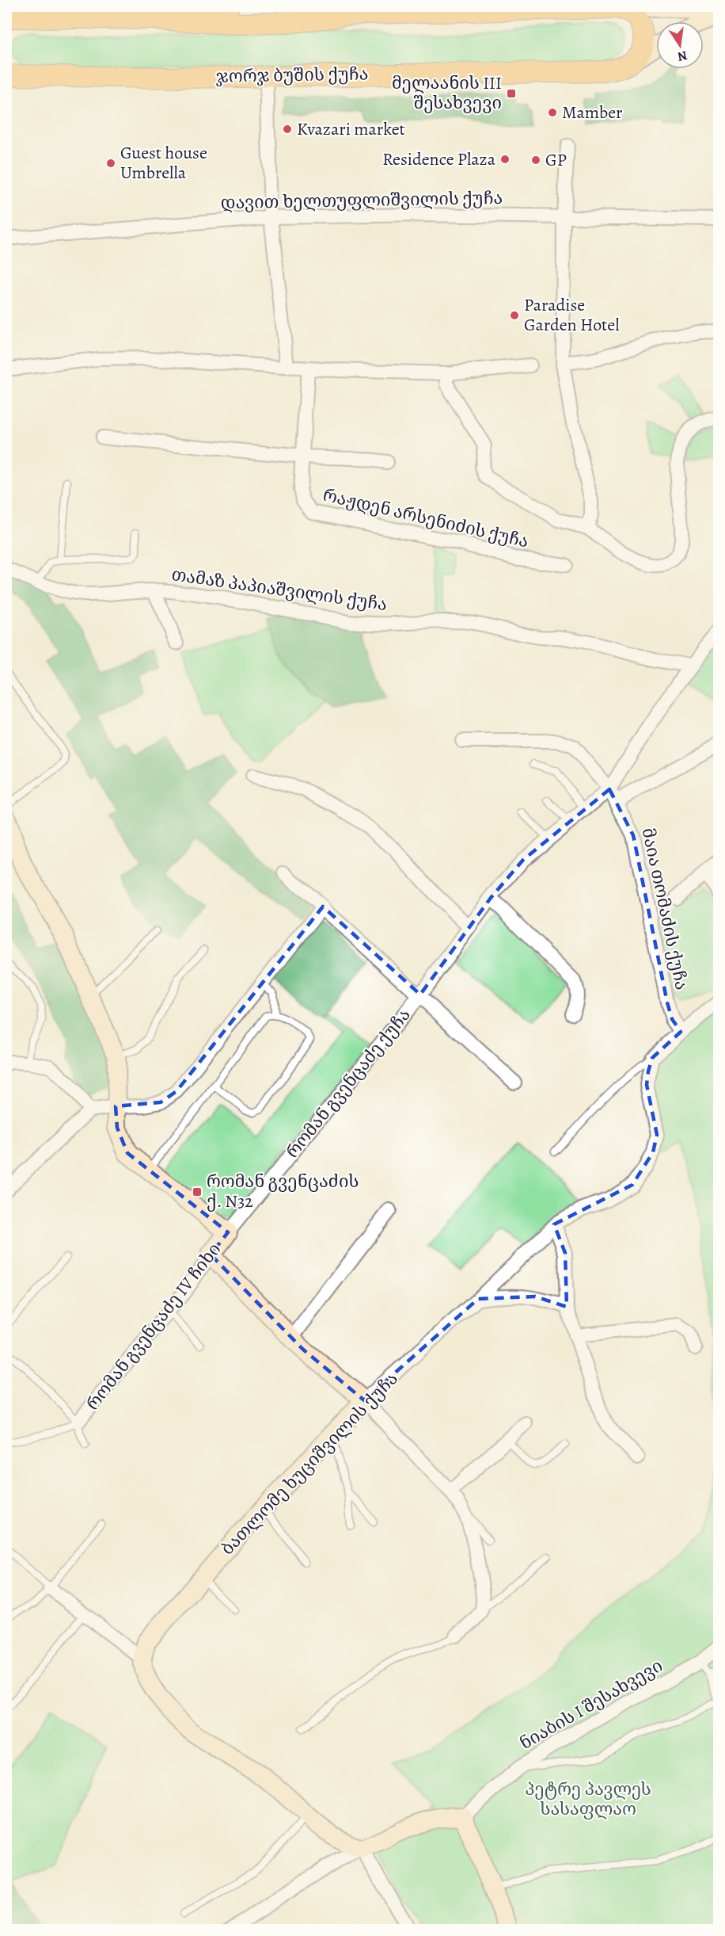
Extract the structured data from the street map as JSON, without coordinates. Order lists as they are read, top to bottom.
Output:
{
  "streets": {
    "main road": ["ჯორჯ ბუშის ქუჩა"],
    "street": [
      "დავით ხელთუფლიშვილის ქუჩა",
      "რაჟდენ არსენიძის ქუჩა",
      "თამაზ პაპიაშვილის ქუჩა",
      "მაია თომაძის ქუჩა",
      "რომან გვენცაძე ქუჩა",
      "რომან გვენცაძე IV ჩიხი",
      "ბათლომე ხუციშვილის ქუჩა",
      "ნიაბის I შესახვევი"
    ]
  },
  "crossings": [
    ["მაია თომაძის ქუჩა", "რომან გვენცაძე ქუჩა"],
    ["რომან გვენცაძე ქუჩა", "რომან გვენცაძე IV ჩიხი"]
  ],
  "parks": ["პეტრე პავლეს სასაფლაო"],
  "places": {
    "transit": ["მელაანის III შესახვევი", "რომან გვენცაძის ქ. N32"],
    "other": [
      "Mamber",
      "Kvazari market",
      "Residence Plaza",
      "GP",
      "Guest house Umbrella",
      "Paradise Garden Hotel"
    ]
  },
  "north": "bottom"
}
